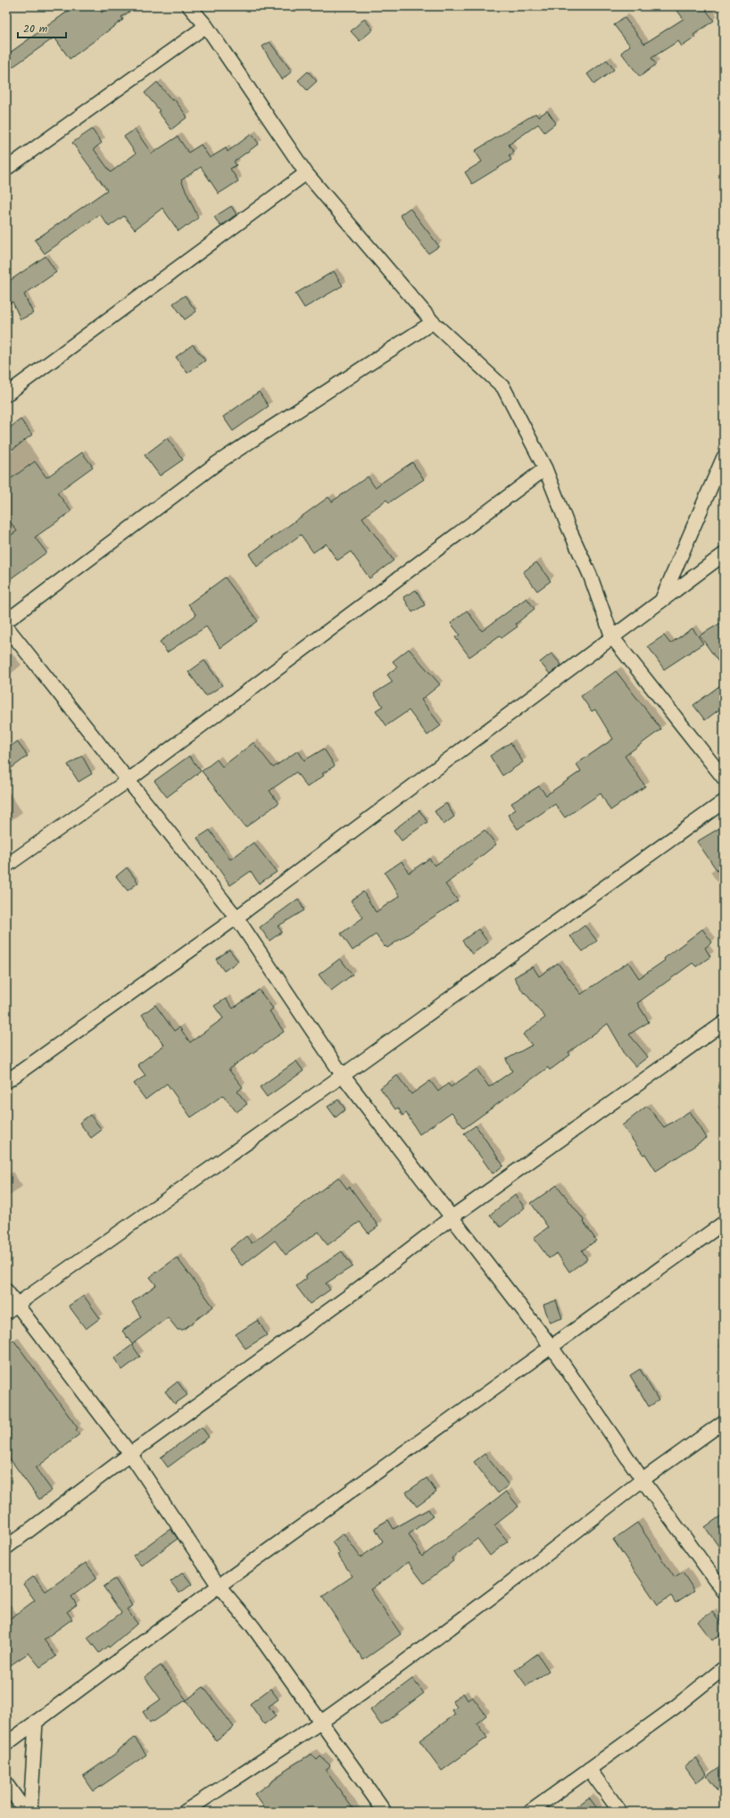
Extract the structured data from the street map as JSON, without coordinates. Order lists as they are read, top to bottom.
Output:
{
  "scale_bar": "20 m"
}
